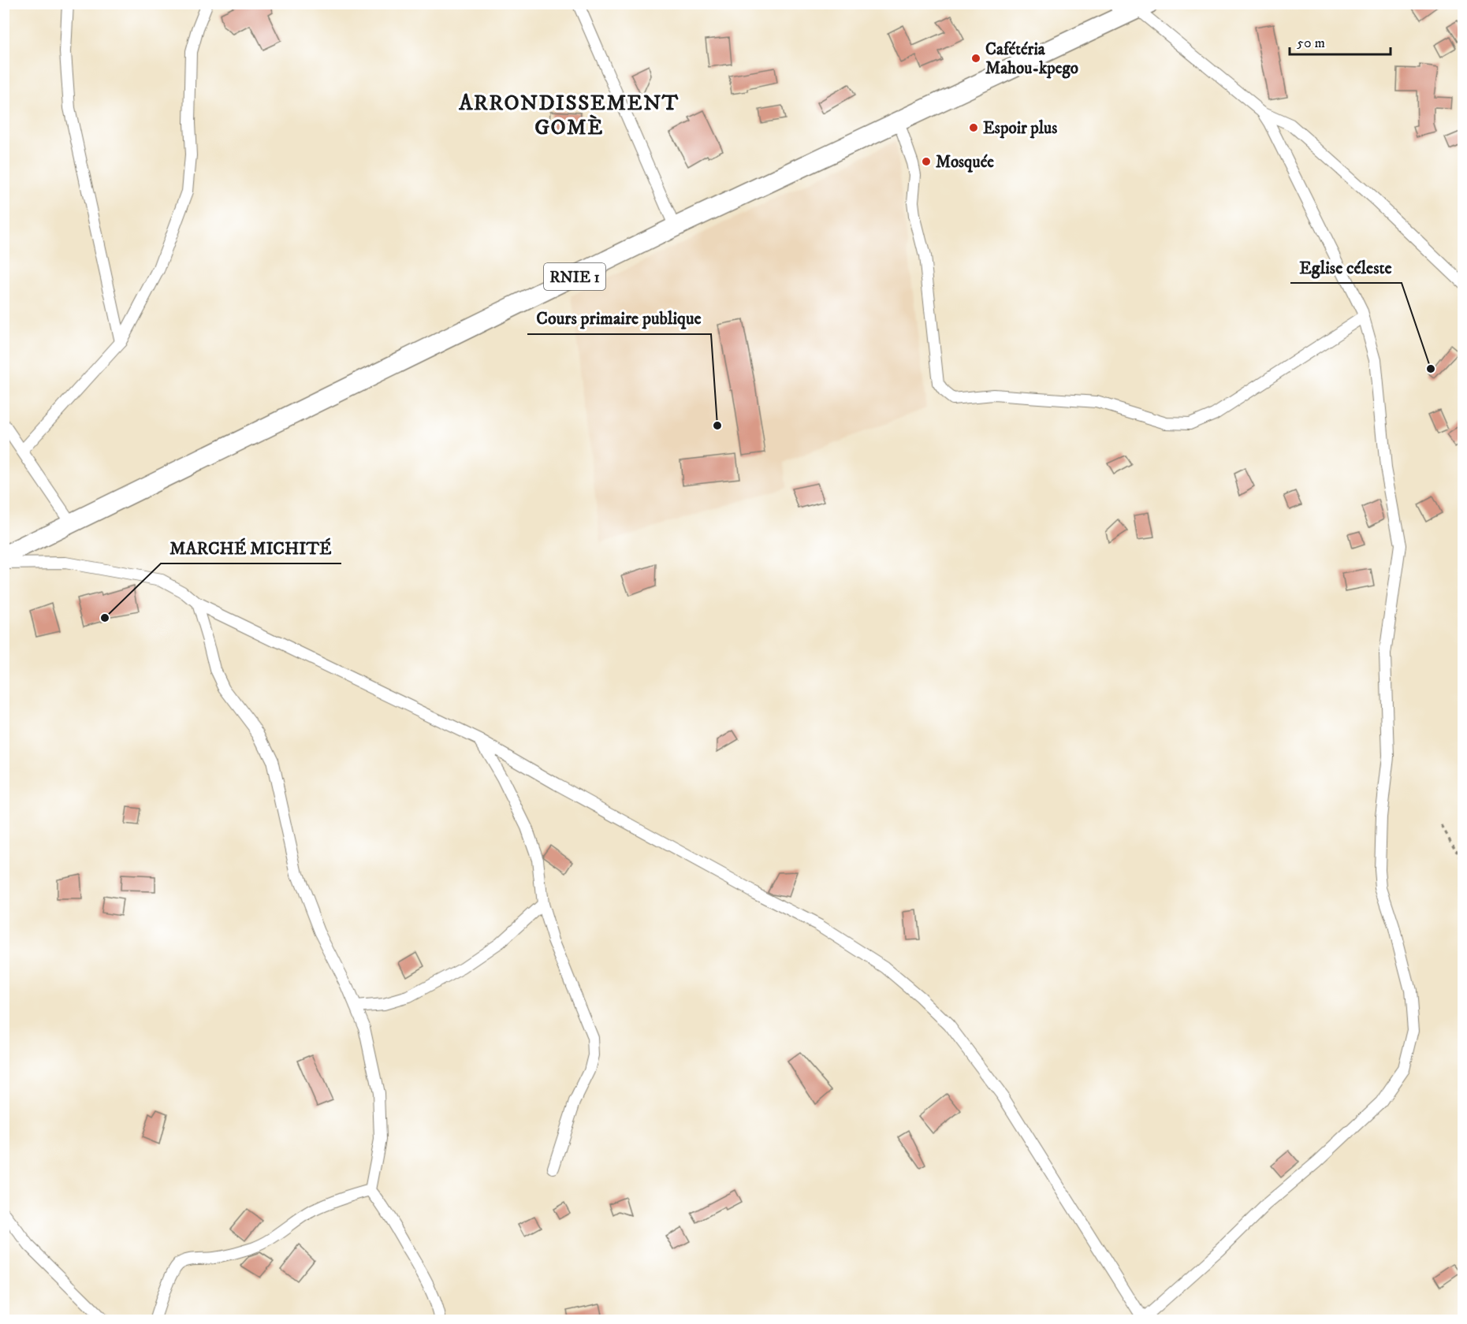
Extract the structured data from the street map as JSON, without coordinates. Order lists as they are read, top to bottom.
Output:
{
  "streets": {
    "highway": ["RNIE 1"]
  },
  "districts": ["ARRONDISSEMENT GOMÈ"],
  "places": [
    "Cafétéria Mahou-kpego",
    "Espoir plus",
    "Mosquée",
    "Eglise céleste",
    "Cours primaire publique",
    "MARCHÉ MICHITÉ"
  ],
  "scale_bar": "50 m"
}
